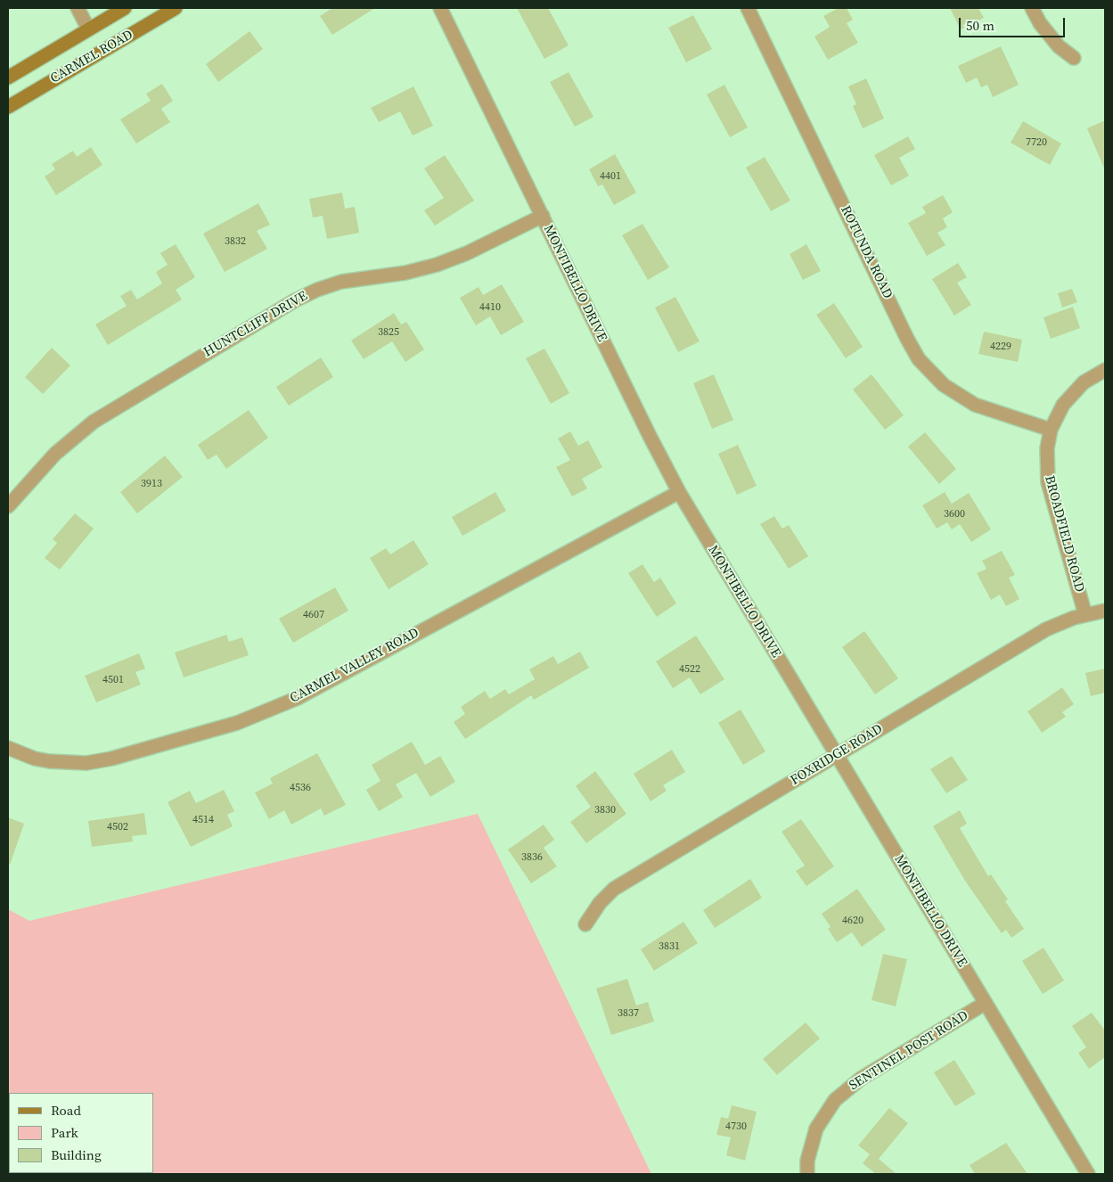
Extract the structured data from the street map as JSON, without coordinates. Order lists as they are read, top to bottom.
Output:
{
  "streets": {
    "main road": ["CARMEL ROAD"],
    "street": [
      "ROTUNDA ROAD",
      "MONTIBELLO DRIVE",
      "HUNTCLIFF DRIVE",
      "BROADFIELD ROAD",
      "CARMEL VALLEY ROAD",
      "FOXRIDGE ROAD",
      "SENTINEL POST ROAD"
    ]
  },
  "crossings": [
    ["ROTUNDA ROAD", "BROADFIELD ROAD"],
    ["MONTIBELLO DRIVE", "HUNTCLIFF DRIVE"],
    ["MONTIBELLO DRIVE", "CARMEL VALLEY ROAD"],
    ["MONTIBELLO DRIVE", "FOXRIDGE ROAD"],
    ["MONTIBELLO DRIVE", "SENTINEL POST ROAD"],
    ["BROADFIELD ROAD", "FOXRIDGE ROAD"]
  ],
  "house_numbers": [
    "7720",
    "4401",
    "3832",
    "4410",
    "3825",
    "4229",
    "3913",
    "3600",
    "4607",
    "4522",
    "4501",
    "4536",
    "3830",
    "4514",
    "4502",
    "3836",
    "4620",
    "3831",
    "3837",
    "4730"
  ],
  "legend": ["Road", "Park", "Building"],
  "scale_bar": "50 m"
}
